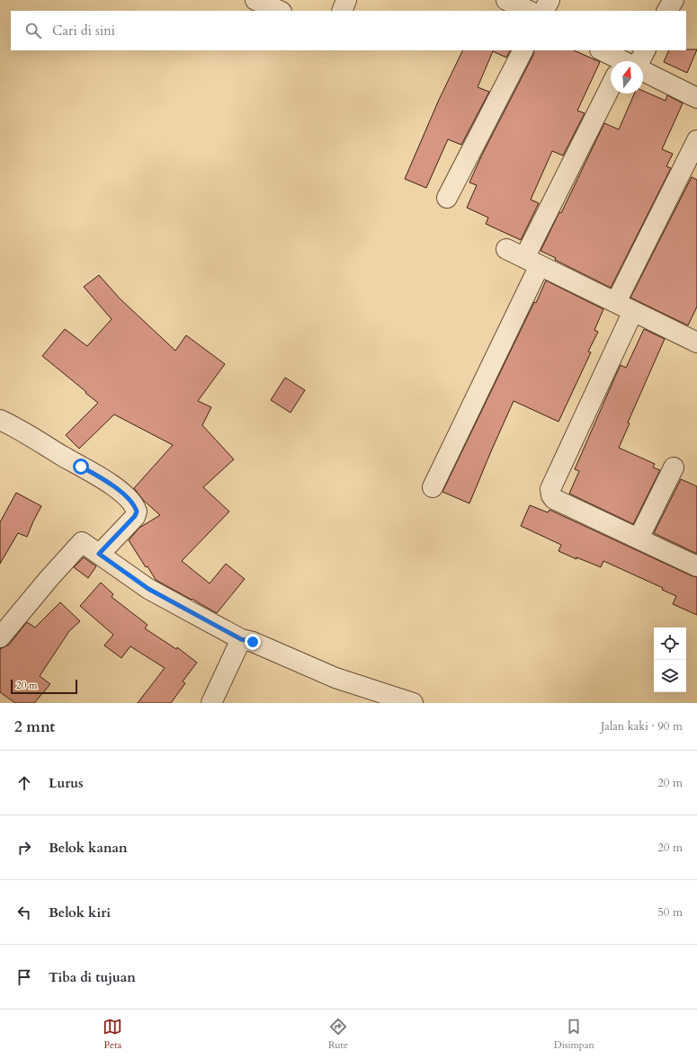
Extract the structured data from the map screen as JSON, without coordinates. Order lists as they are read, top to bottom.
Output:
{
  "scale_bar": "20 m",
  "north": "top",
  "page": {
    "search": "Cari di sini",
    "scale": "20 m",
    "heading": ["2 mnt", "Jalan kaki · 90 m"],
    "list": [
      ["Lurus", "20 m"],
      ["Belok kanan", "20 m"],
      ["Belok kiri", "50 m"],
      "Tiba di tujuan"
    ],
    "nav": ["Peta", "Rute", "Disimpan"]
  }
}
